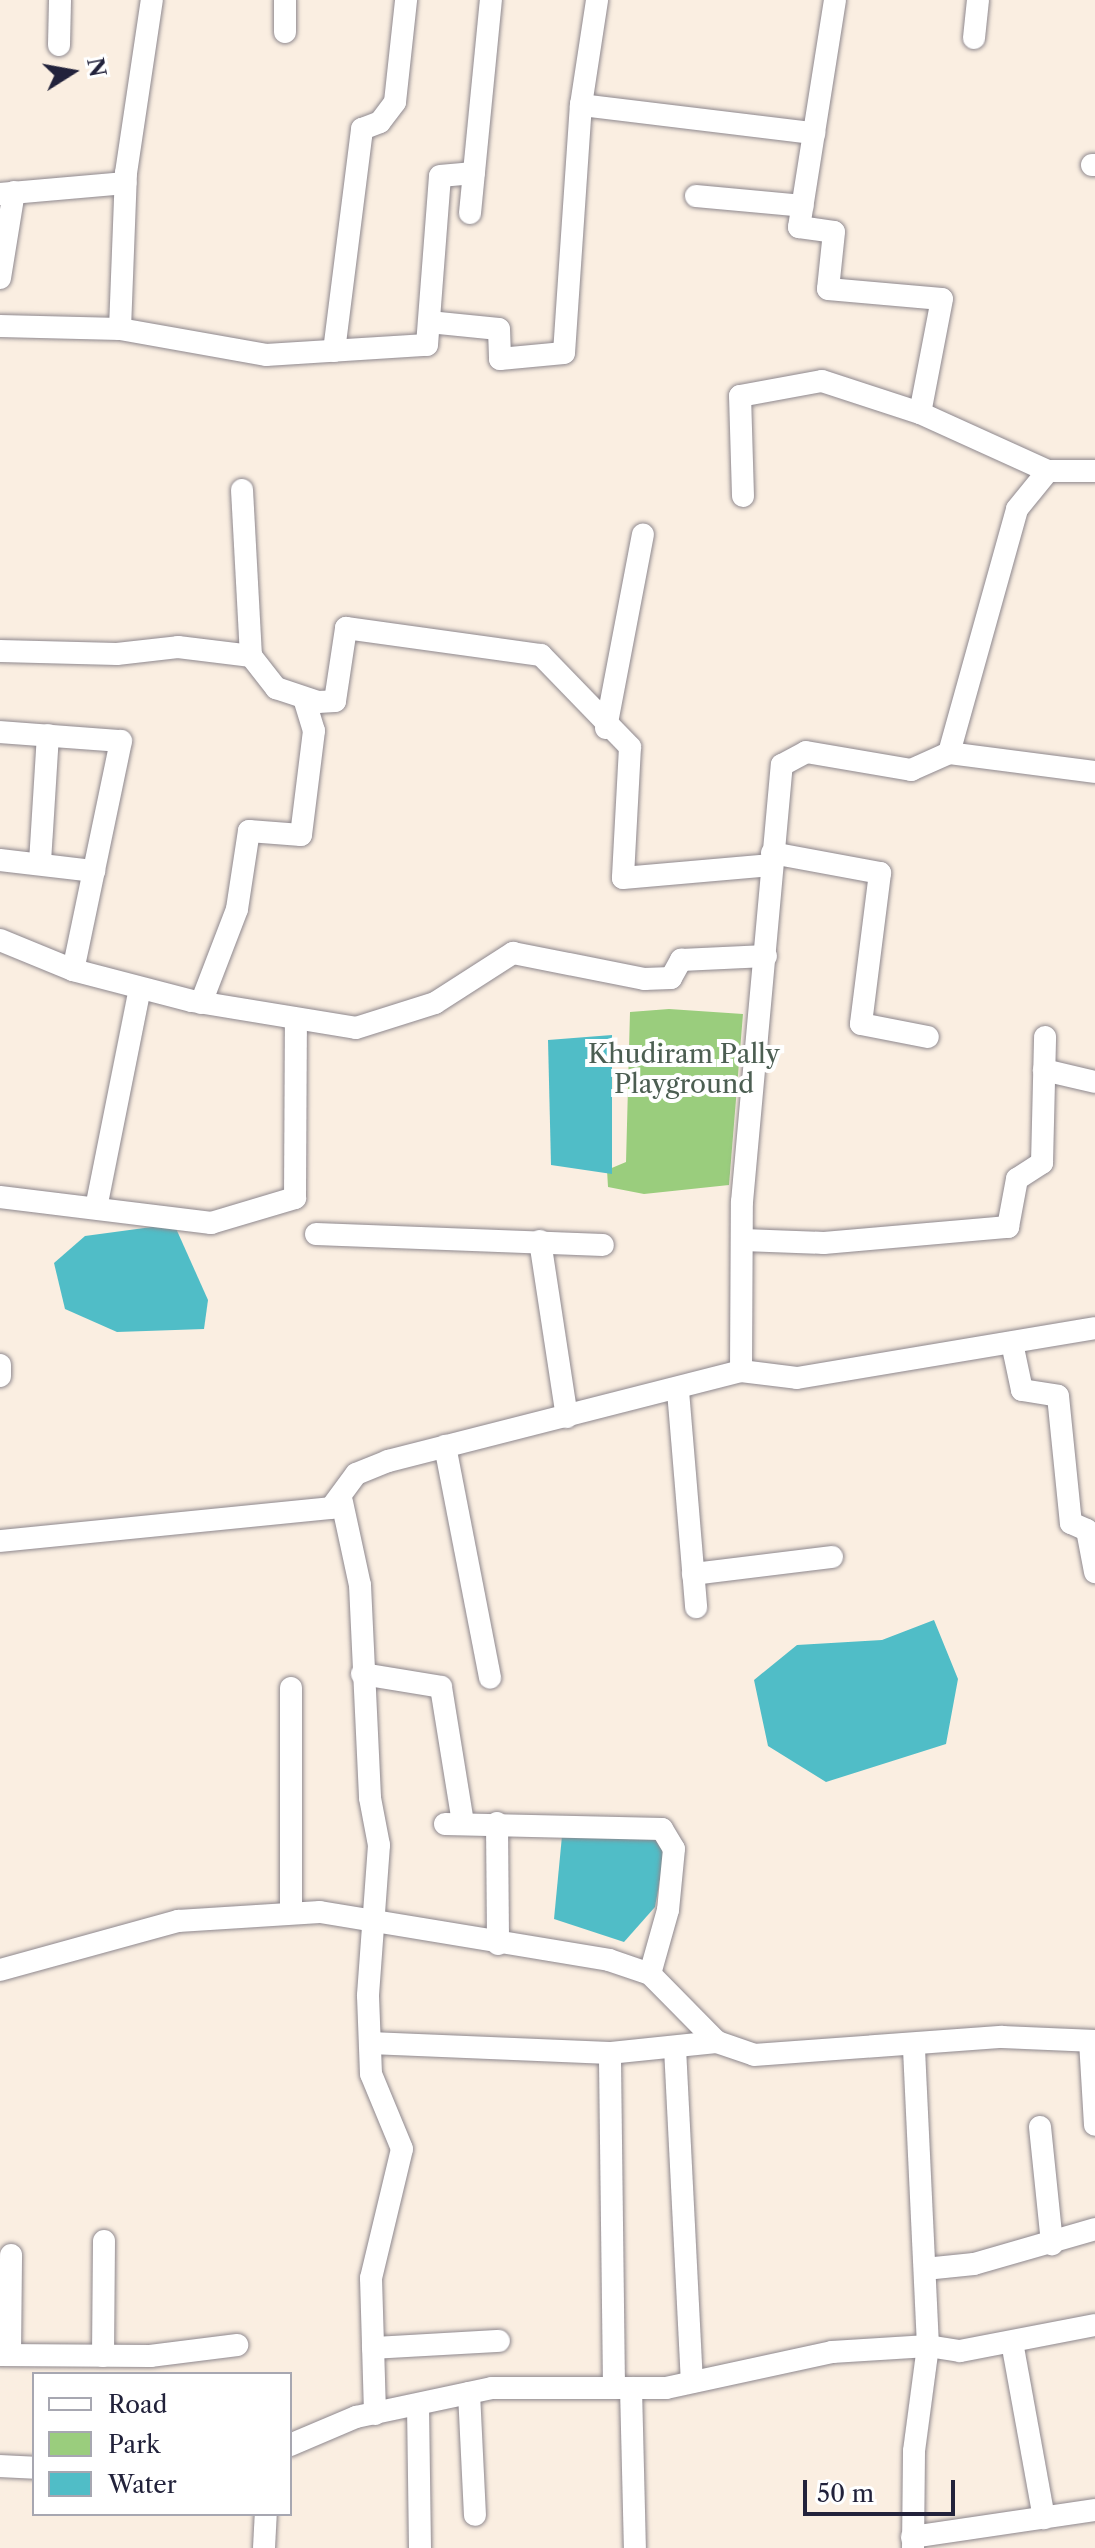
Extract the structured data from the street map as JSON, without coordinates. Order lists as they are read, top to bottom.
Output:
{
  "parks": ["Khudiram Pally Playground"],
  "legend": ["Road", "Park", "Water"],
  "scale_bar": "50 m",
  "north": "right"
}
